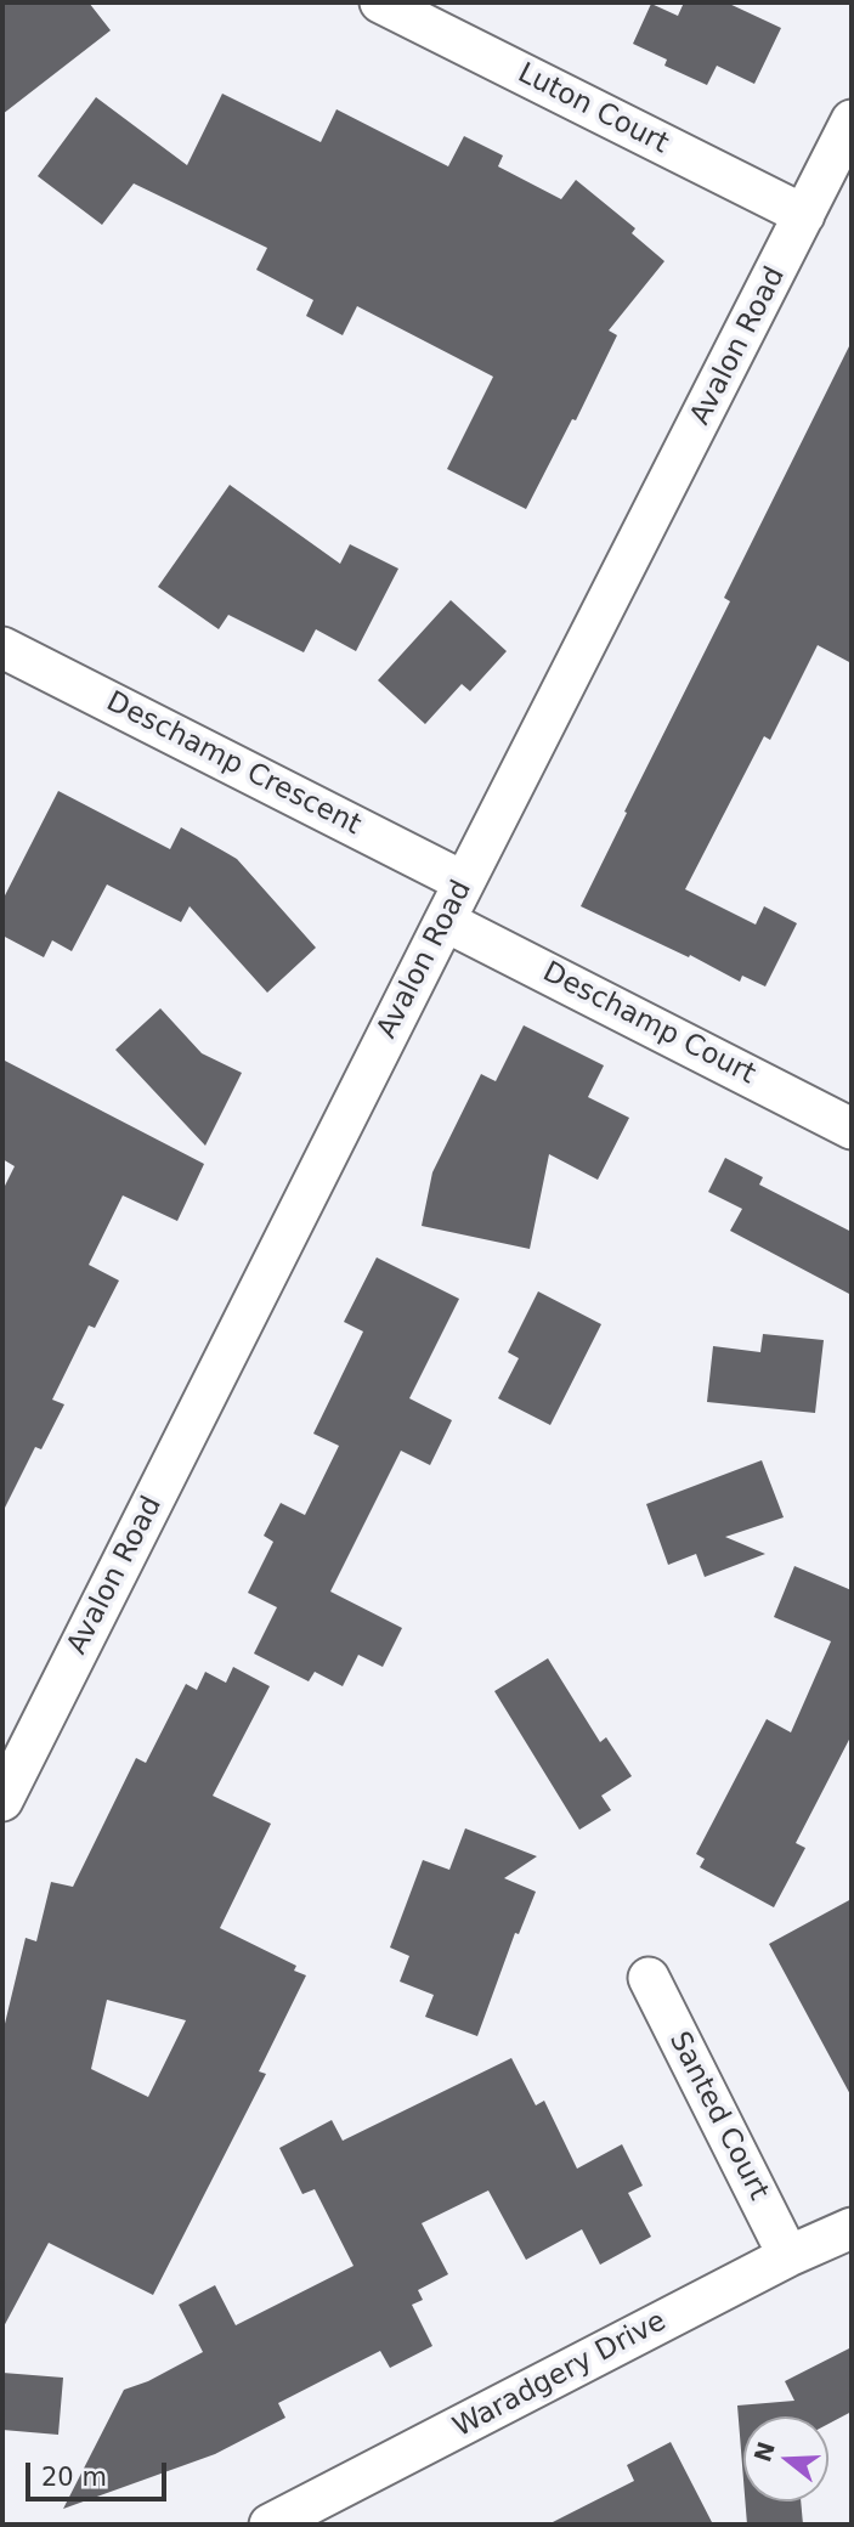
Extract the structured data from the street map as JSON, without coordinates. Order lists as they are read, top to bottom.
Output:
{
  "streets": {
    "street": [
      "Luton Court",
      "Avalon Road",
      "Deschamp Crescent",
      "Deschamp Court",
      "Santed Court",
      "Waradgery Drive"
    ]
  },
  "crossings": [
    ["Luton Court", "Avalon Road"],
    ["Avalon Road", "Deschamp Crescent"],
    ["Avalon Road", "Deschamp Court"],
    ["Santed Court", "Waradgery Drive"]
  ],
  "scale_bar": "20 m",
  "north": "left"
}
